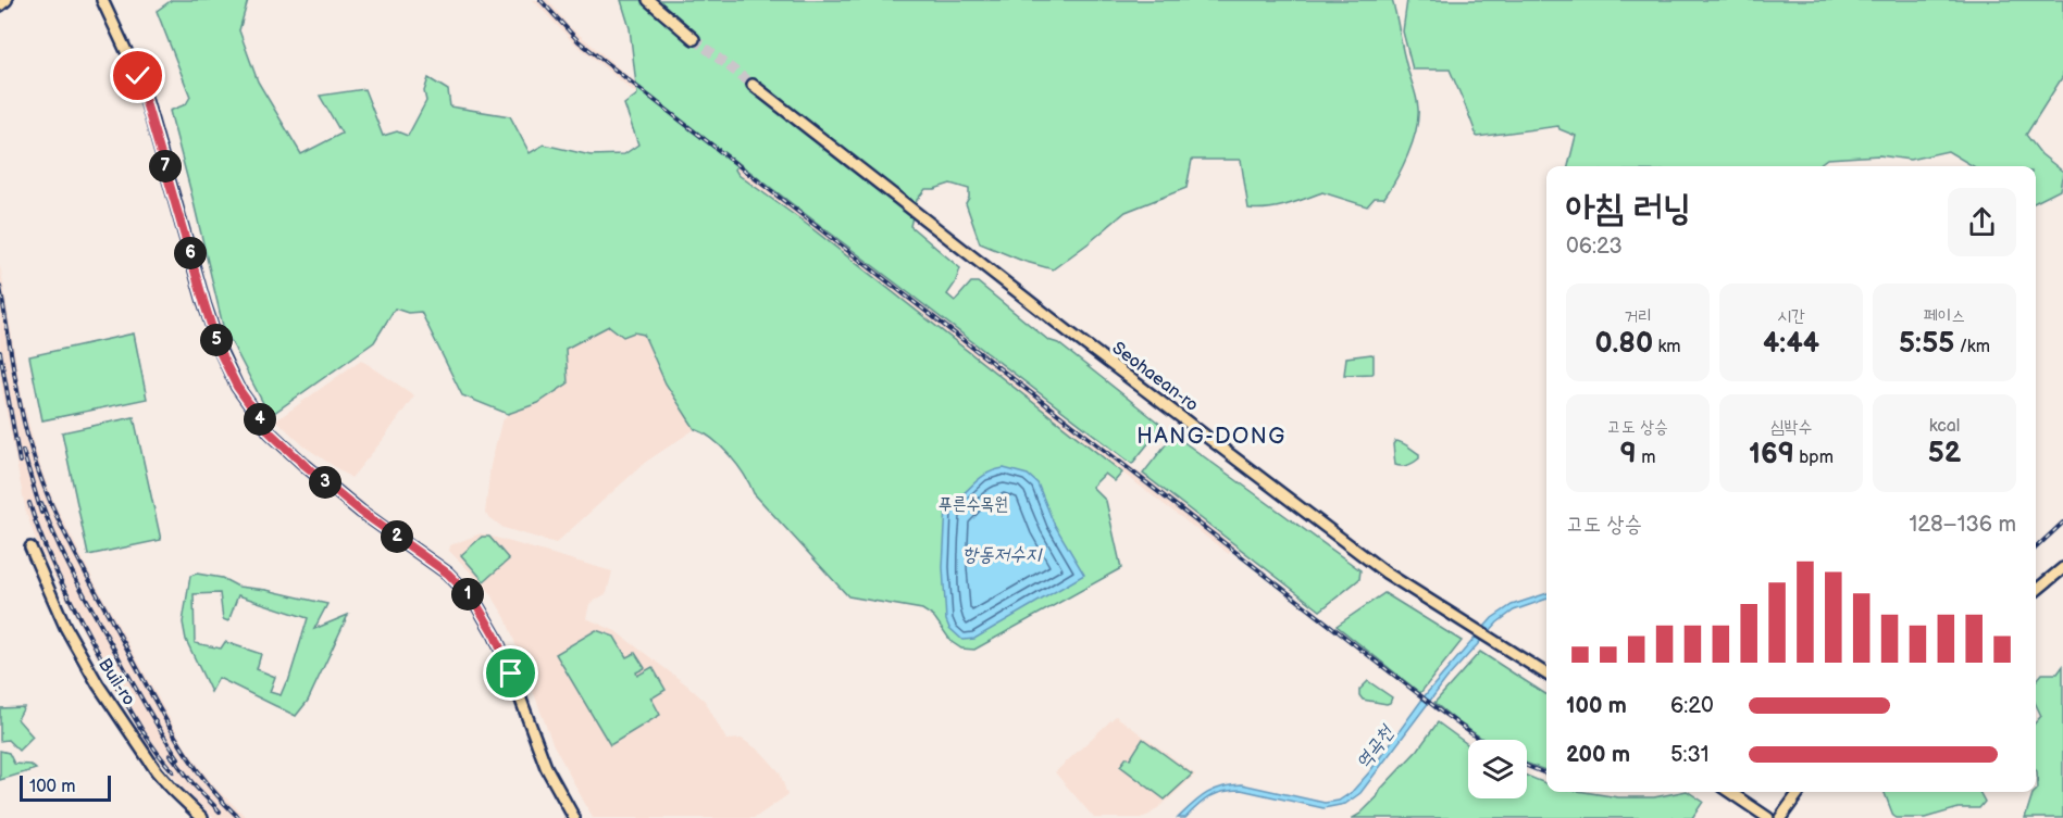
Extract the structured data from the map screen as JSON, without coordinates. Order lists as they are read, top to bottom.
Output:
{
  "streets": {
    "main road": ["Seohaean-ro", "Buil-ro"]
  },
  "districts": ["HANG-DONG"],
  "water": ["항동저수지", "역곡천"],
  "parks": ["푸른수목원"],
  "scale_bar": "100 m",
  "page": {
    "pins": [
      "7",
      "6",
      "5",
      "4",
      "3",
      "2",
      "1"
    ],
    "heading": ["아침 러닝", "06:23"],
    "stats": [
      ["거리", "0.80 km"],
      ["시간", "4:44"],
      ["페이스", "5:55 /km"],
      ["고도 상승", "9 m"],
      ["심박수", "169 bpm"],
      ["kcal", "52"]
    ],
    "chart": ["고도 상승", "128–136 m"],
    "list": [
      {
        "name": "100 m",
        "note": "6:20"
      },
      {
        "name": "200 m",
        "note": "5:31"
      }
    ],
    "scale": "100 m"
  }
}
